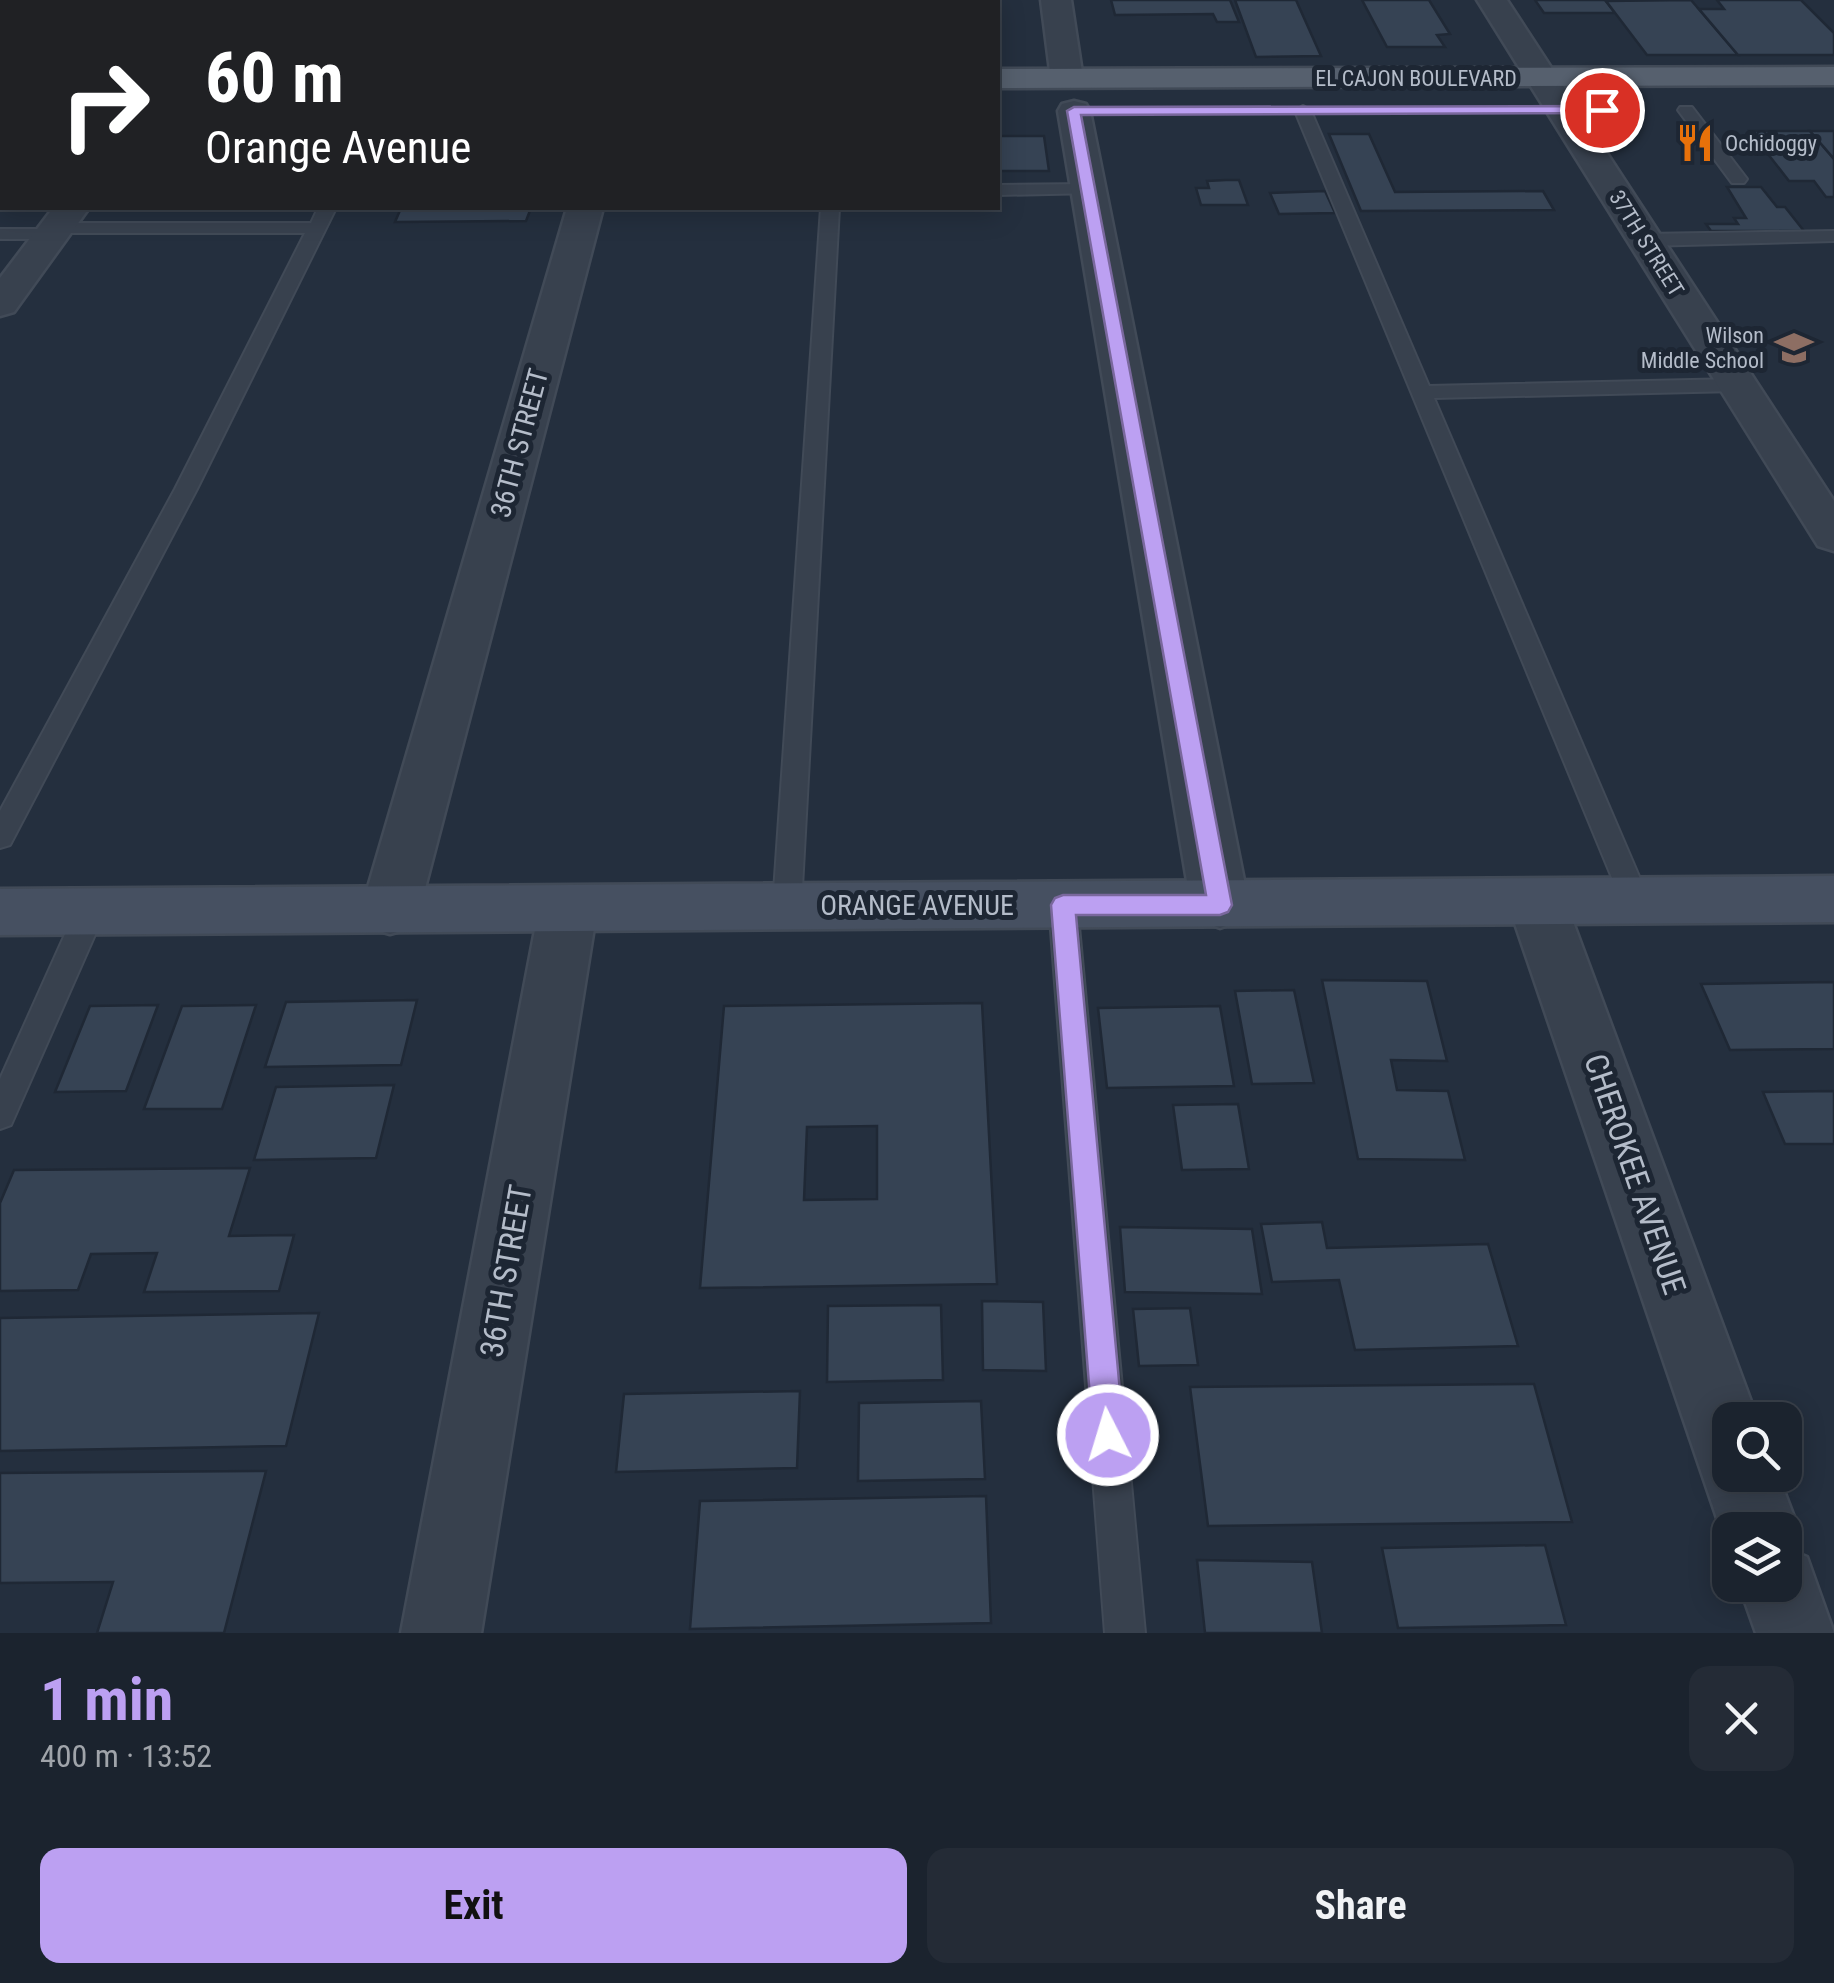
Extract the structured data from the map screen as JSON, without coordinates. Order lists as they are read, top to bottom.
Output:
{
  "streets": {
    "main road": ["EL CAJON BOULEVARD", "ORANGE AVENUE"],
    "street": ["37TH STREET", "36TH STREET", "CHEROKEE AVENUE"]
  },
  "crossings": [
    ["EL CAJON BOULEVARD", "37TH STREET"],
    ["36TH STREET", "ORANGE AVENUE"],
    ["ORANGE AVENUE", "CHEROKEE AVENUE"]
  ],
  "places": {
    "restaurant": ["Ochidoggy"],
    "school or university": ["Wilson Middle School"]
  },
  "page": {
    "turn": ["60 m", "Orange Avenue"],
    "heading": ["1 min", "400 m · 13:52"],
    "buttons": ["Exit", "Share"]
  }
}
